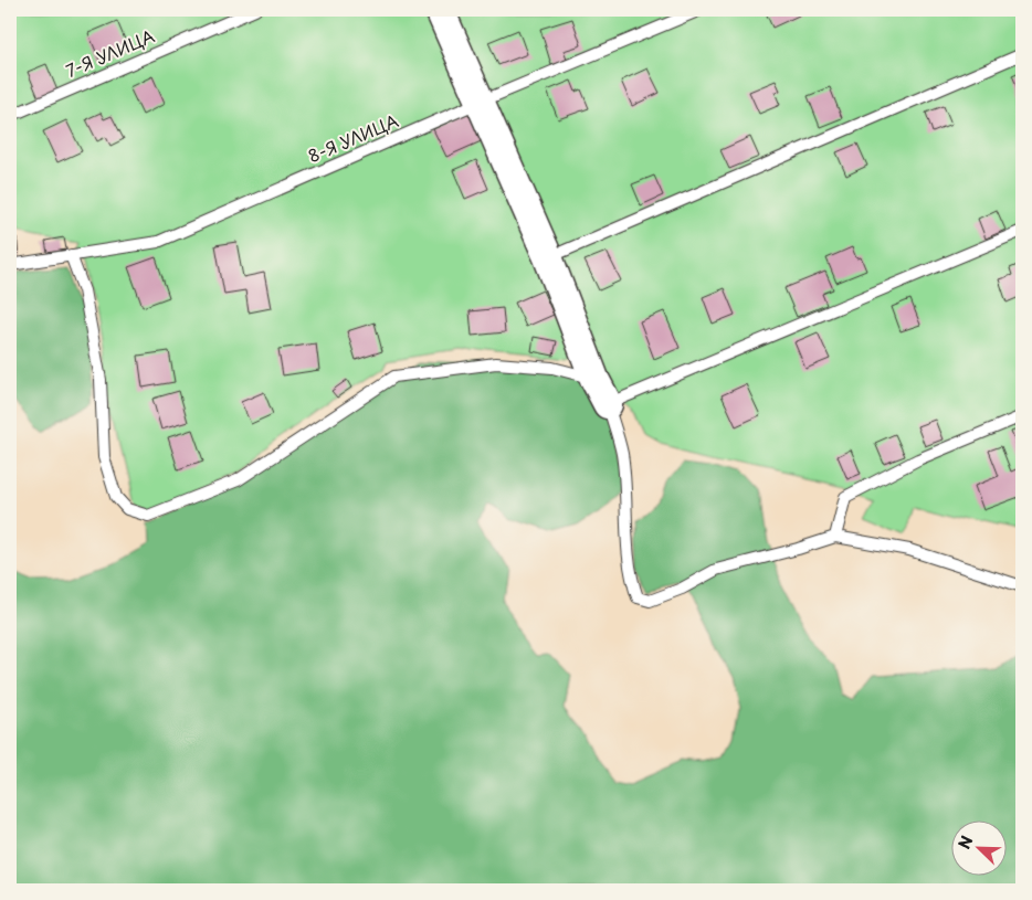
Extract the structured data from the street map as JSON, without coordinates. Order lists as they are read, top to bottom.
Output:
{
  "streets": {
    "lane": ["7-Я УЛИЦА", "8-Я УЛИЦА"]
  },
  "north": "top left"
}
